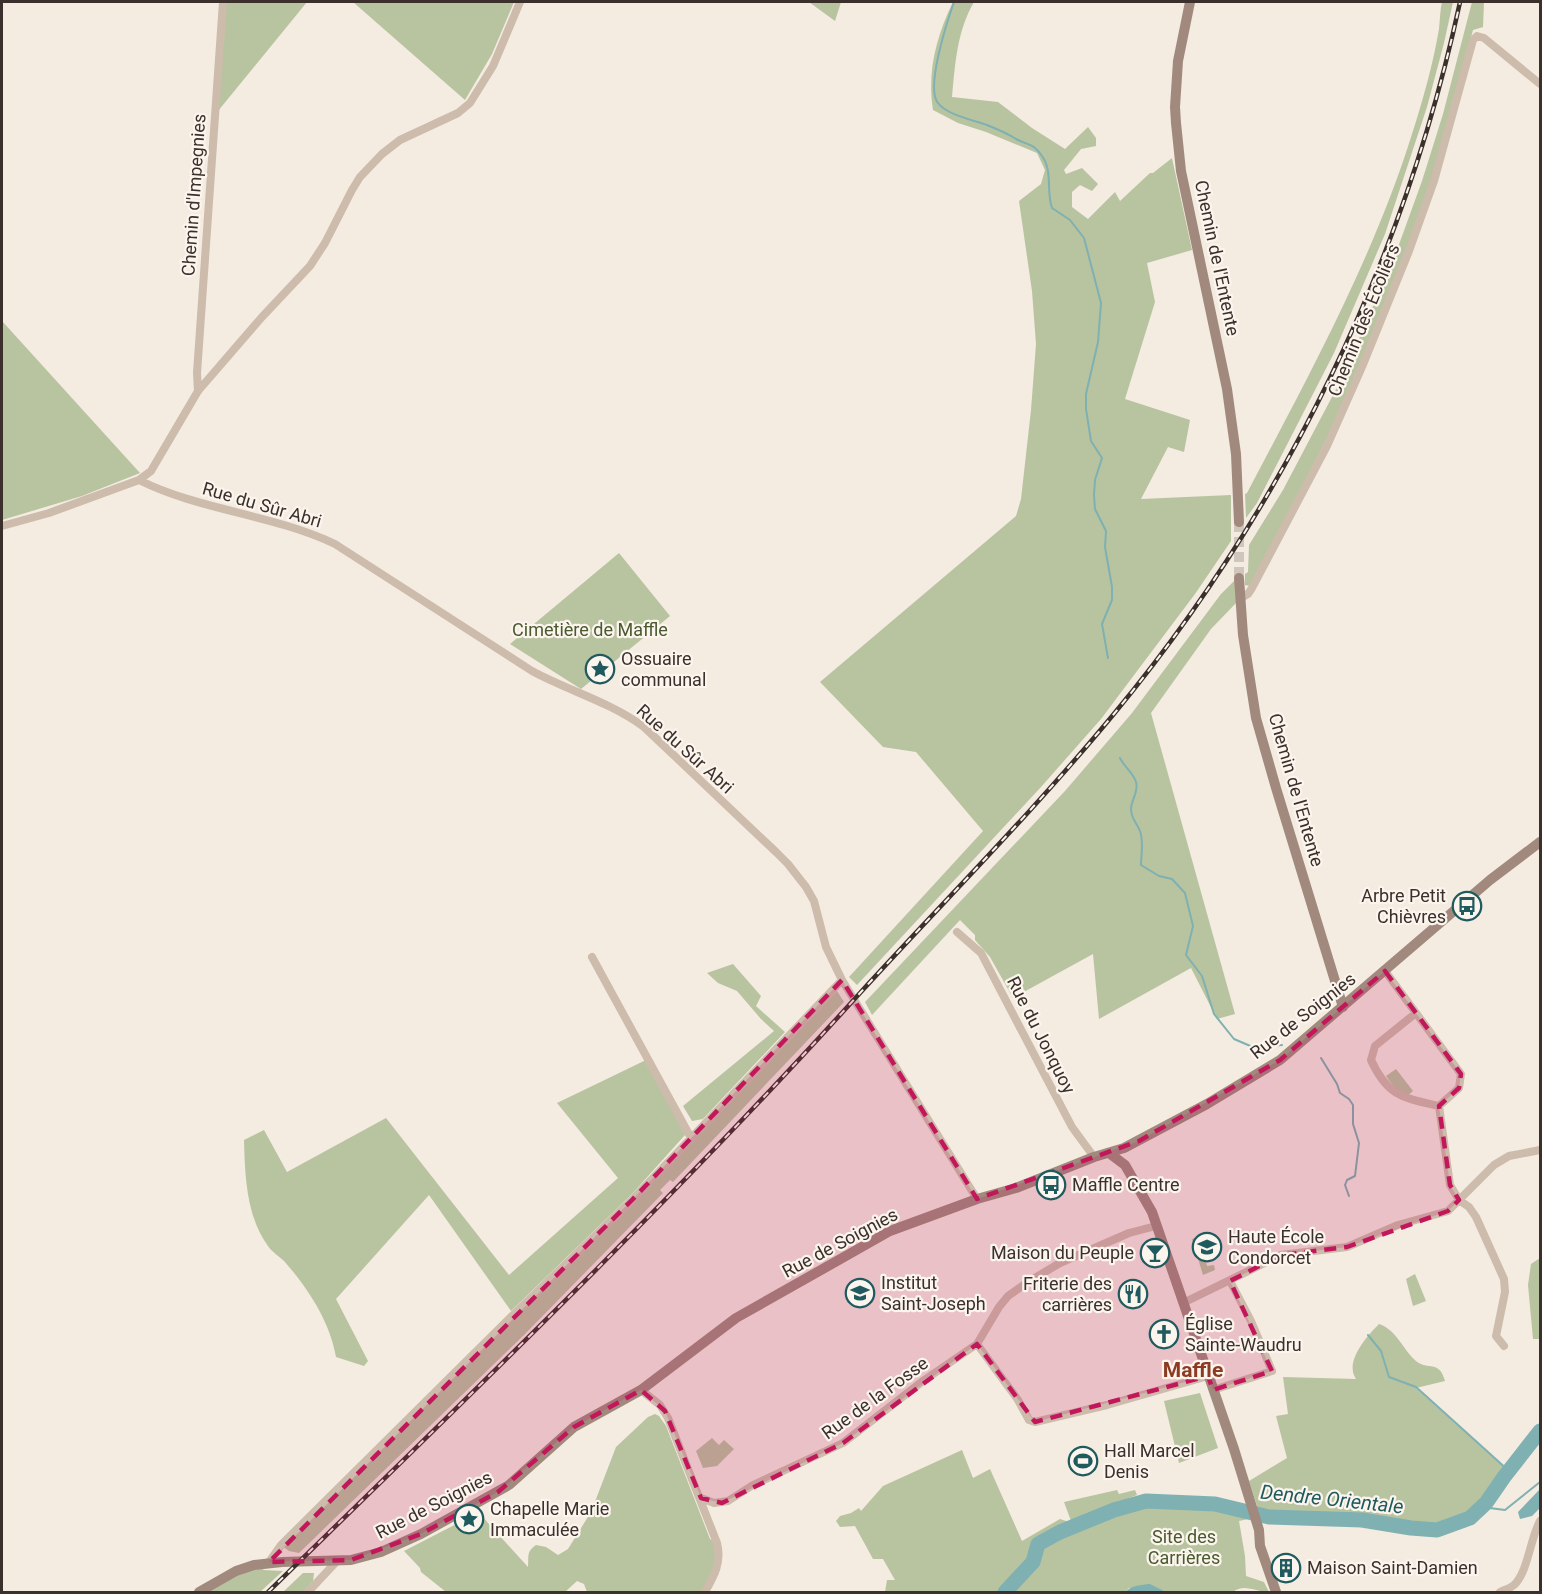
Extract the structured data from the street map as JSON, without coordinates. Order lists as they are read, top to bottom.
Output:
{
  "streets": {
    "street": [
      "Chemin d'Impegnies",
      "Chemin de l'Entente",
      "Chemin des Écoliers",
      "Rue du Sûr Abri",
      "Rue de Soignies",
      "Rue du Jonquoy",
      "Rue de la Fosse"
    ]
  },
  "crossings": [
    ["Chemin de l'Entente", "Chemin des Écoliers"],
    ["Chemin de l'Entente", "Rue de Soignies"],
    ["Rue du Sûr Abri", "Rue de Soignies"],
    ["Rue de Soignies", "Rue du Jonquoy"]
  ],
  "districts": ["Maffle"],
  "water": ["Dendre Orientale"],
  "parks": ["Cimetière de Maffle", "Site des Carrières"],
  "places": {
    "place": ["Ossuaire communal", "Chapelle Marie Immaculée"],
    "bus stop": ["Arbre Petit Chièvres", "Maffle Centre"],
    "school or university": ["Haute École Condorcet", "Institut Saint-Joseph"],
    "bar": ["Maison du Peuple"],
    "restaurant": ["Friterie des carrières"],
    "church": ["Église Sainte-Waudru"],
    "sports": ["Hall Marcel Denis"],
    "building": ["Maison Saint-Damien"]
  }
}
